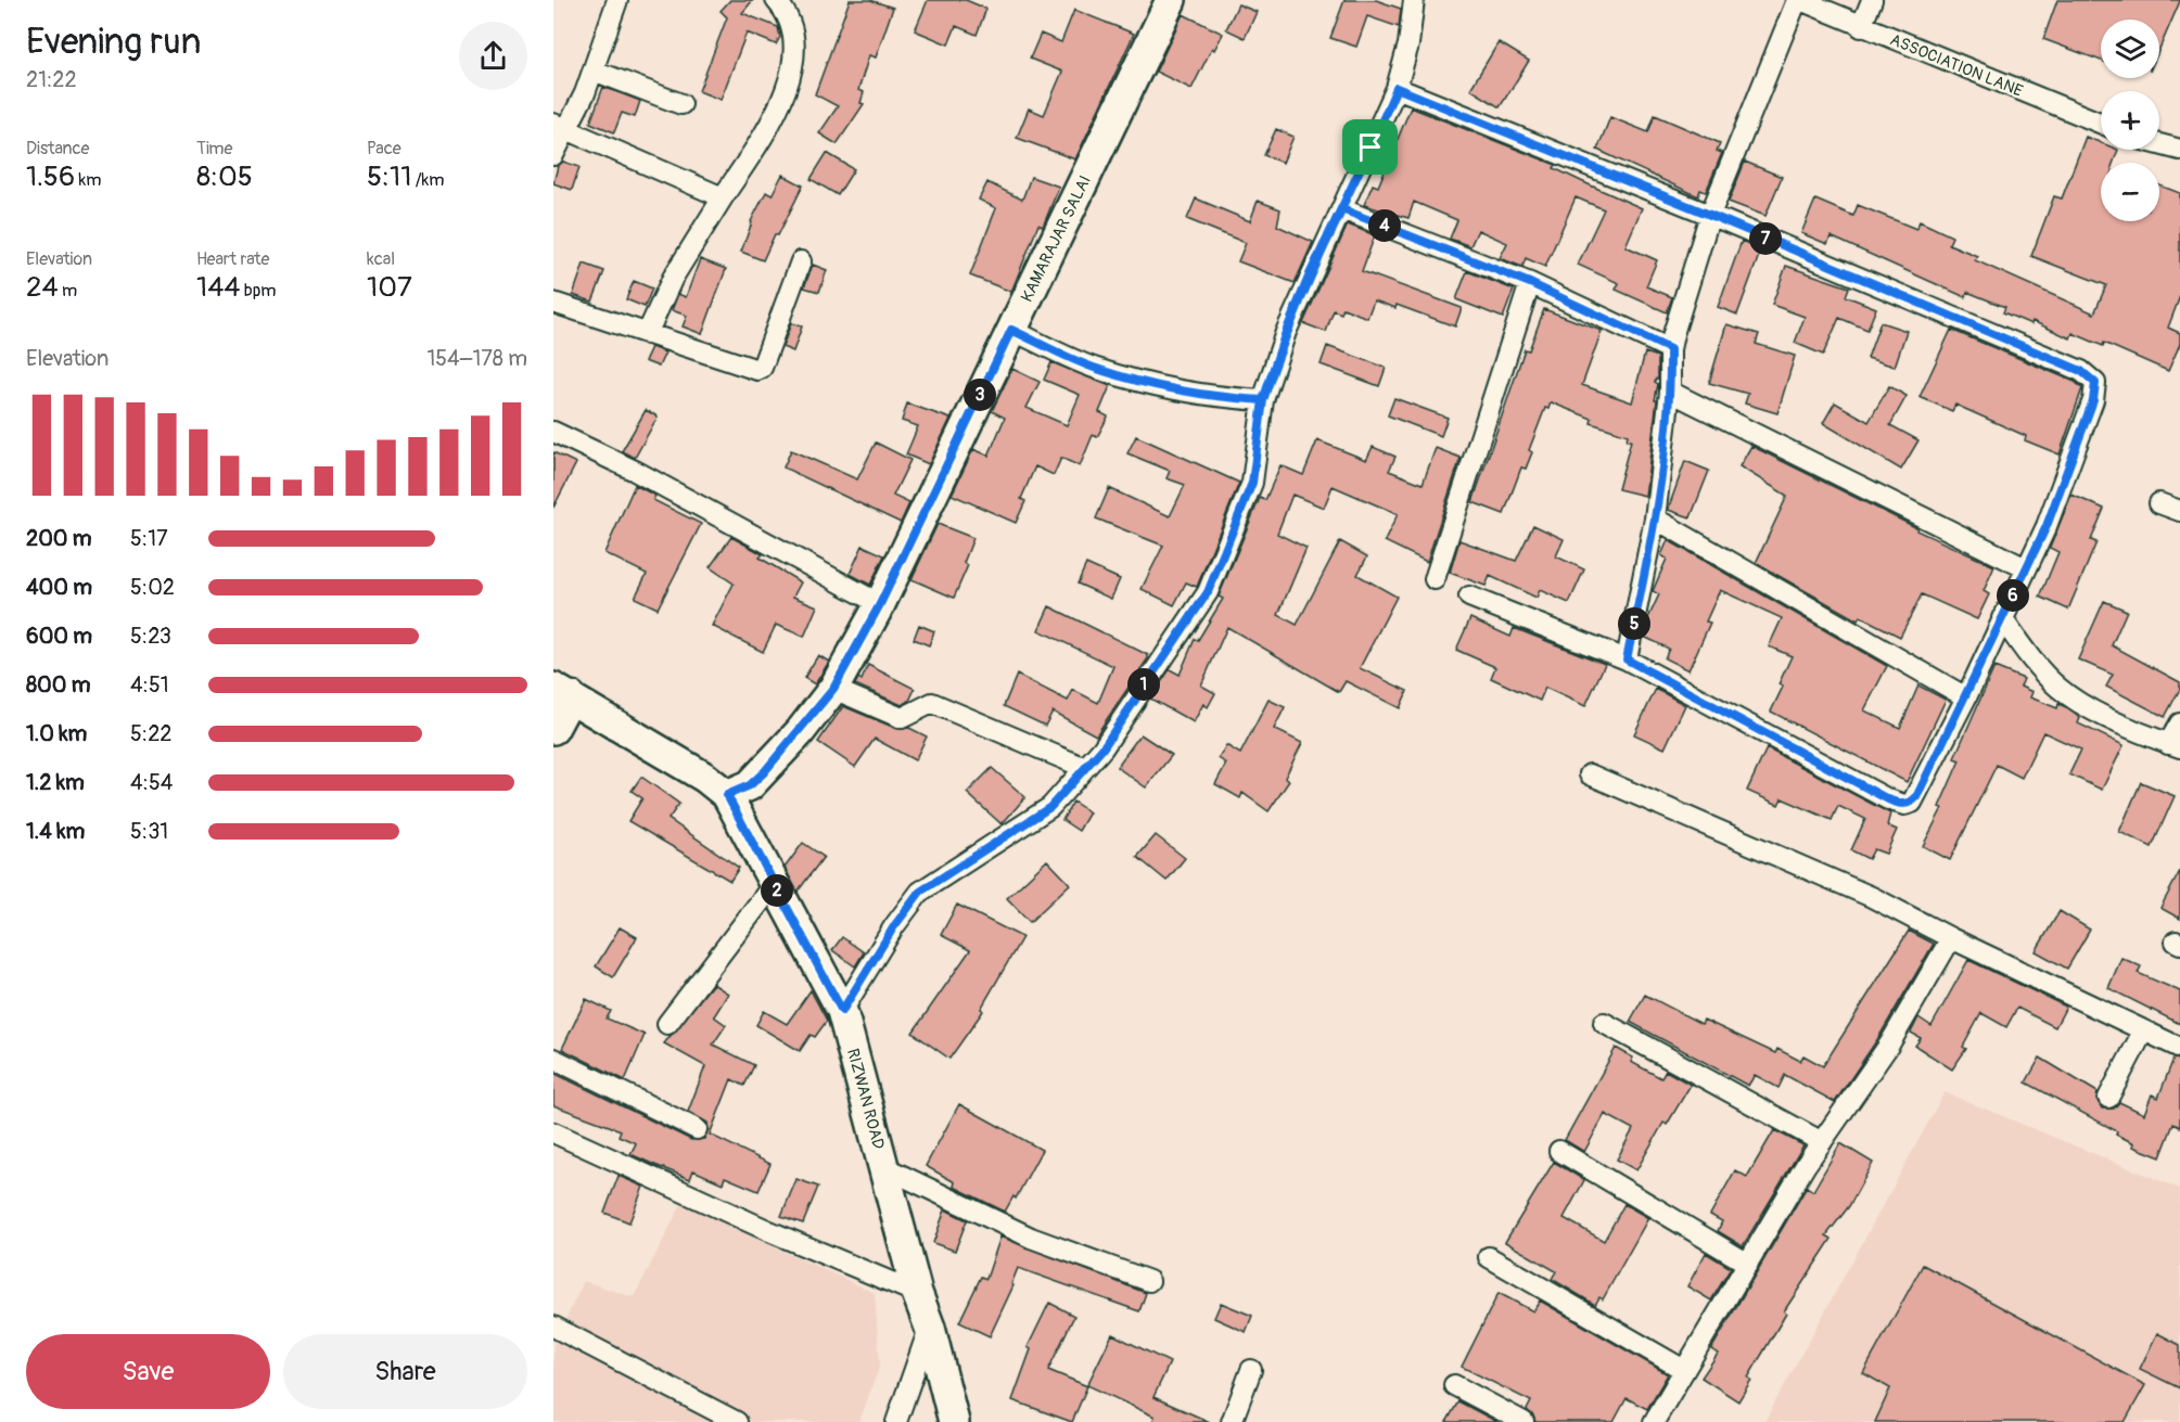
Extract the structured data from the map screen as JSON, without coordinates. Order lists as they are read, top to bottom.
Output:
{
  "streets": {
    "street": ["ASSOCIATION LANE", "KAMARAJAR SALAI", "RIZWAN ROAD"]
  },
  "crossings": [
    ["KAMARAJAR SALAI", "RIZWAN ROAD"]
  ],
  "page": {
    "heading": ["Evening run", "21:22"],
    "map_buttons": ["+", "−"],
    "stats": [
      ["Distance", "1.56 km"],
      ["Time", "8:05"],
      ["Pace", "5:11 /km"],
      ["Elevation", "24 m"],
      ["Heart rate", "144 bpm"],
      ["kcal", "107"]
    ],
    "pins": [
      "4",
      "7",
      "3",
      "6",
      "5",
      "1",
      "2"
    ],
    "chart": ["Elevation", "154–178 m"],
    "list": [
      {
        "name": "200 m",
        "note": "5:17"
      },
      {
        "name": "400 m",
        "note": "5:02"
      },
      {
        "name": "600 m",
        "note": "5:23"
      },
      {
        "name": "800 m",
        "note": "4:51"
      },
      {
        "name": "1.0 km",
        "note": "5:22"
      },
      {
        "name": "1.2 km",
        "note": "4:54"
      },
      {
        "name": "1.4 km",
        "note": "5:31"
      }
    ],
    "buttons": ["Save", "Share"]
  }
}
